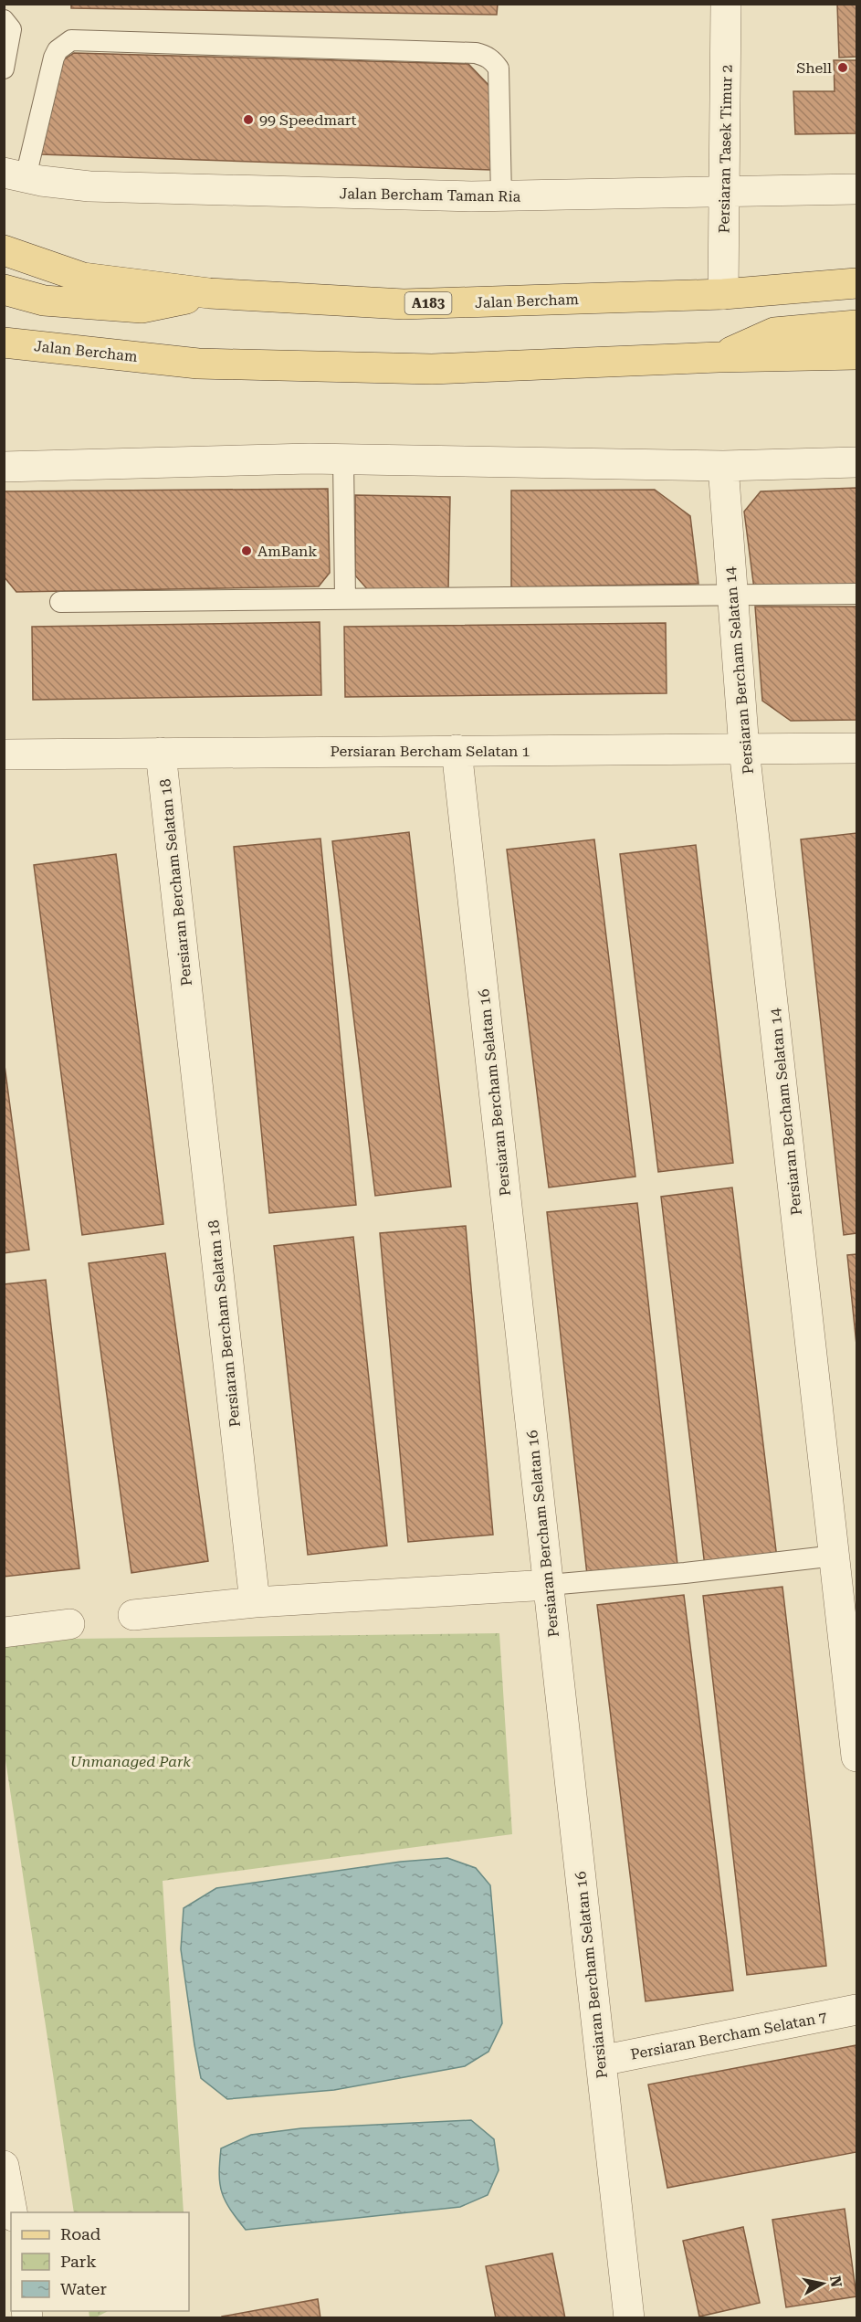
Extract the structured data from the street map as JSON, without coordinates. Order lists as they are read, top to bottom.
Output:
{
  "streets": {
    "main road": ["Jalan Bercham", "A183"],
    "street": [
      "Persiaran Tasek Timur 2",
      "Jalan Bercham Taman Ria",
      "Persiaran Bercham Selatan 14",
      "Persiaran Bercham Selatan 1",
      "Persiaran Bercham Selatan 18",
      "Persiaran Bercham Selatan 16",
      "Persiaran Bercham Selatan 7"
    ]
  },
  "crossings": [
    ["Persiaran Tasek Timur 2", "Jalan Bercham Taman Ria"],
    ["Persiaran Tasek Timur 2", "Jalan Bercham"],
    ["Persiaran Bercham Selatan 14", "Persiaran Bercham Selatan 1"],
    ["Persiaran Bercham Selatan 1", "Persiaran Bercham Selatan 18"],
    ["Persiaran Bercham Selatan 1", "Persiaran Bercham Selatan 16"],
    ["Persiaran Bercham Selatan 16", "Persiaran Bercham Selatan 7"]
  ],
  "parks": ["Unmanaged Park"],
  "places": ["Shell", "99 Speedmart", "AmBank"],
  "legend": ["Road", "Park", "Water"],
  "north": "right"
}
